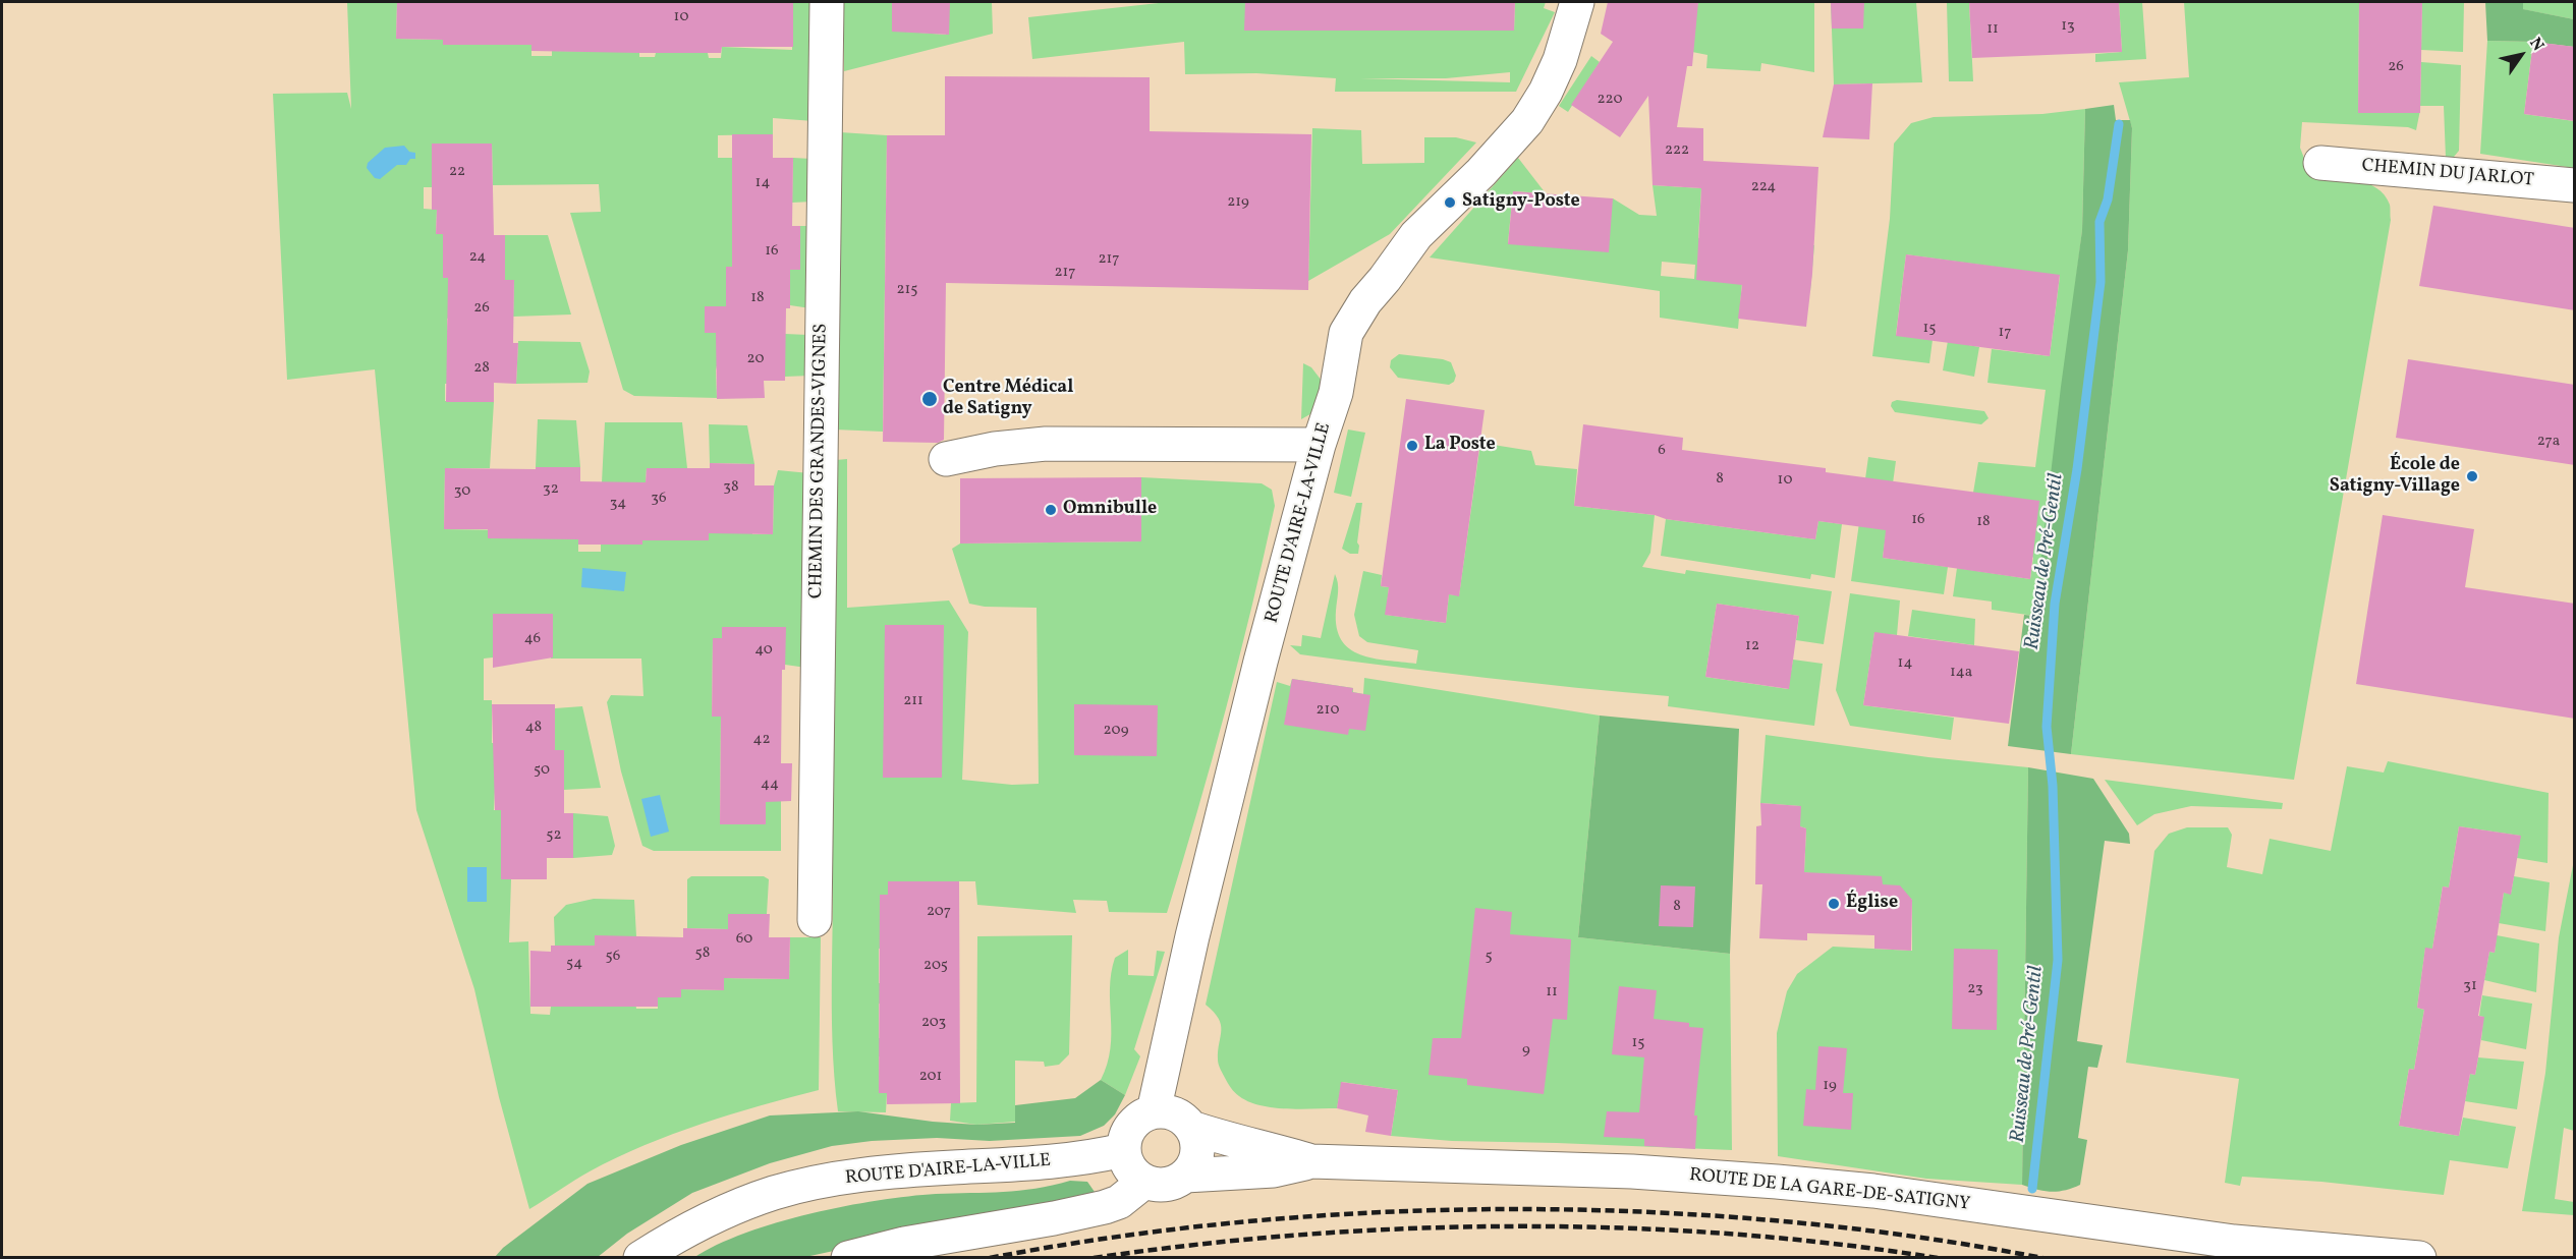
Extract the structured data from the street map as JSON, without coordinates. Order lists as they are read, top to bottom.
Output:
{
  "streets": {
    "street": [
      "CHEMIN DU JARLOT",
      "CHEMIN DES GRANDES-VIGNES",
      "ROUTE D'AIRE-LA-VILLE",
      "ROUTE DE LA GARE-DE-SATIGNY"
    ]
  },
  "crossings": [
    ["ROUTE D'AIRE-LA-VILLE", "ROUTE DE LA GARE-DE-SATIGNY"]
  ],
  "water": ["Ruisseau de Pré-Gentil"],
  "places": [
    "Satigny-Poste",
    "Centre Médical de Satigny",
    "La Poste",
    "École de Satigny-Village",
    "Omnibulle",
    "Église"
  ],
  "house_numbers": [
    "10",
    "13",
    "11",
    "26",
    "220",
    "222",
    "22",
    "14",
    "224",
    "219",
    "16",
    "24",
    "217",
    "217",
    "215",
    "18",
    "26",
    "15",
    "17",
    "20",
    "28",
    "27a",
    "6",
    "8",
    "10",
    "38",
    "32",
    "30",
    "36",
    "34",
    "16",
    "18",
    "46",
    "12",
    "40",
    "14",
    "14a",
    "211",
    "210",
    "48",
    "209",
    "42",
    "50",
    "44",
    "52",
    "8",
    "207",
    "60",
    "58",
    "56",
    "5",
    "54",
    "205",
    "31",
    "23",
    "11",
    "203",
    "15",
    "9",
    "201",
    "19"
  ],
  "north": "top right"
}
